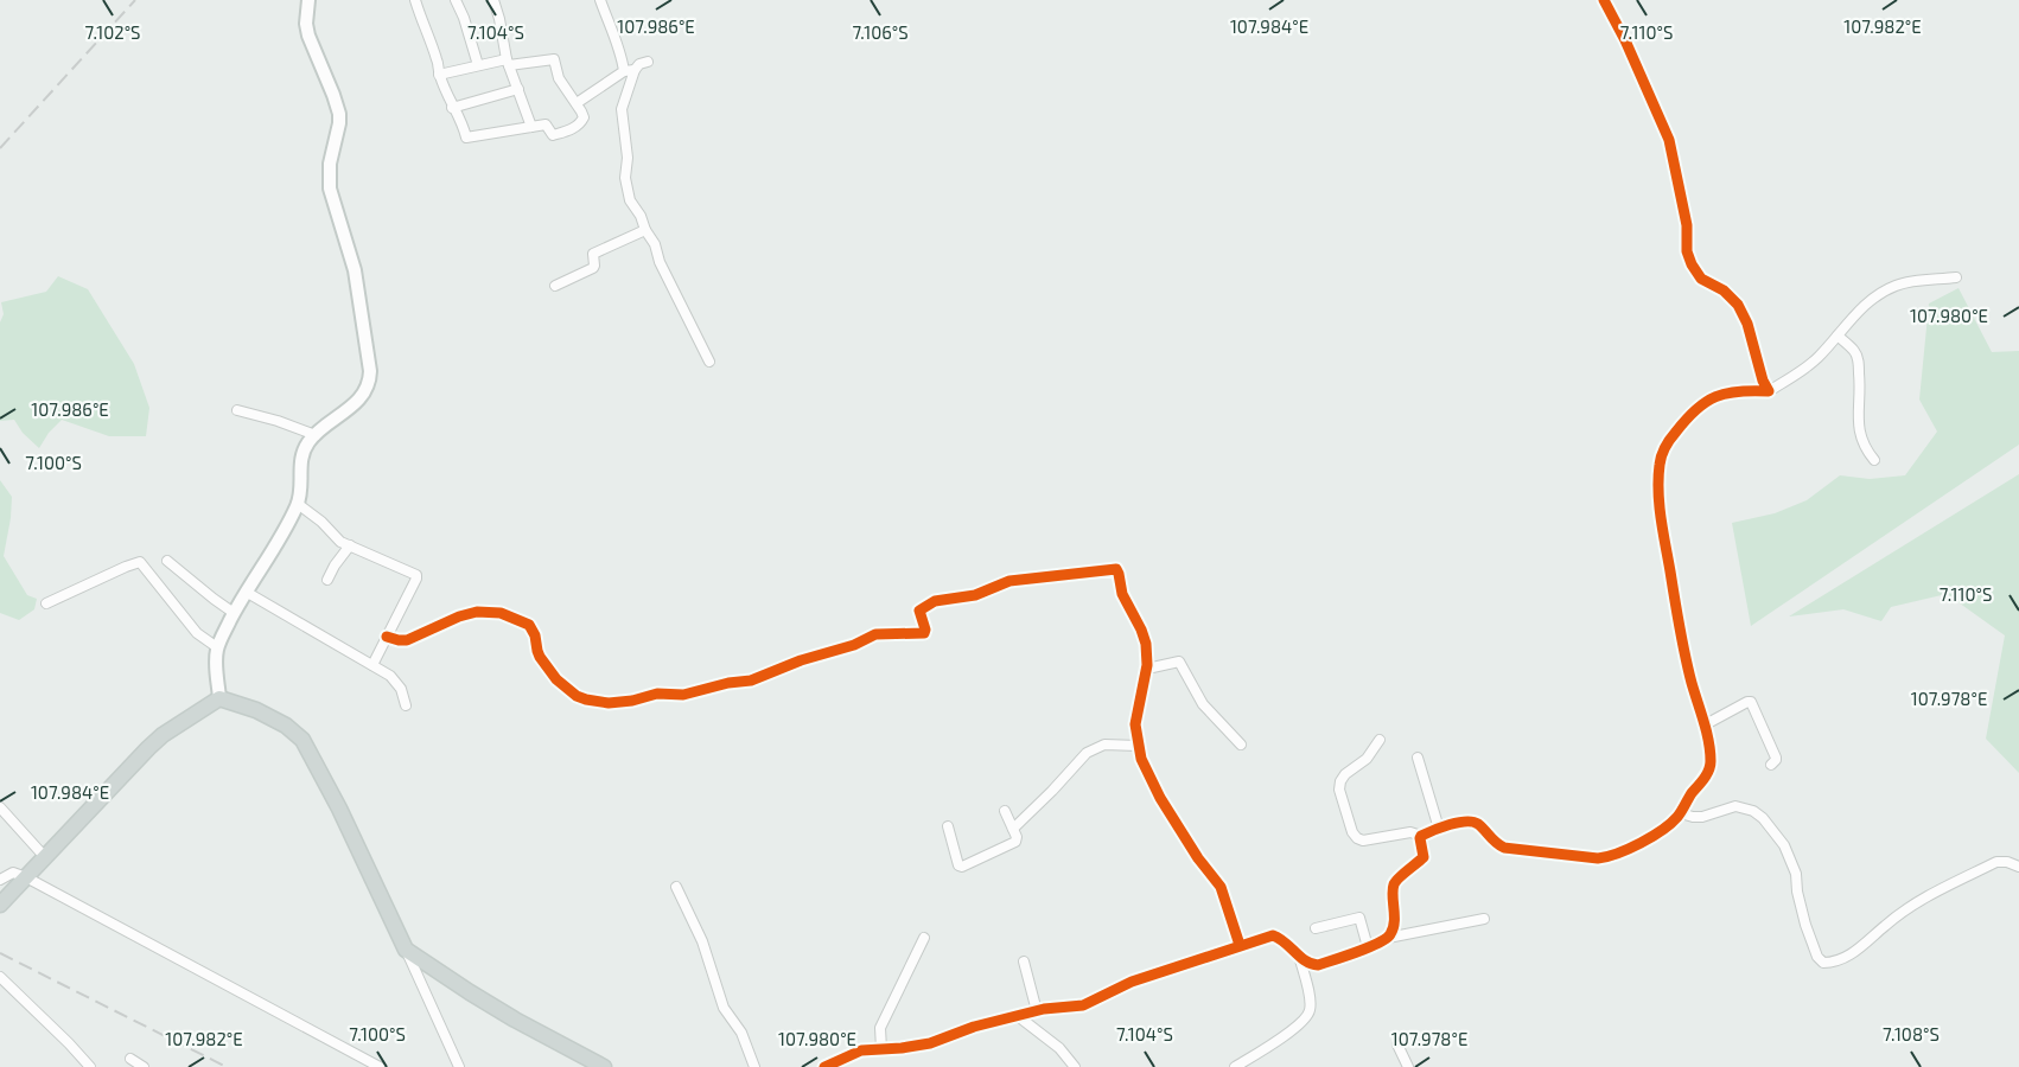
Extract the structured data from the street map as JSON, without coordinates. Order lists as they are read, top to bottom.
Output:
{
  "coordinates": [
    "107.986°E",
    "107.984°E",
    "107.982°E",
    "7.102°S",
    "7.104°S",
    "7.106°S",
    "7.110°S",
    "107.980°E",
    "7.100°S",
    "107.978°E",
    "7.108°S"
  ]
}
